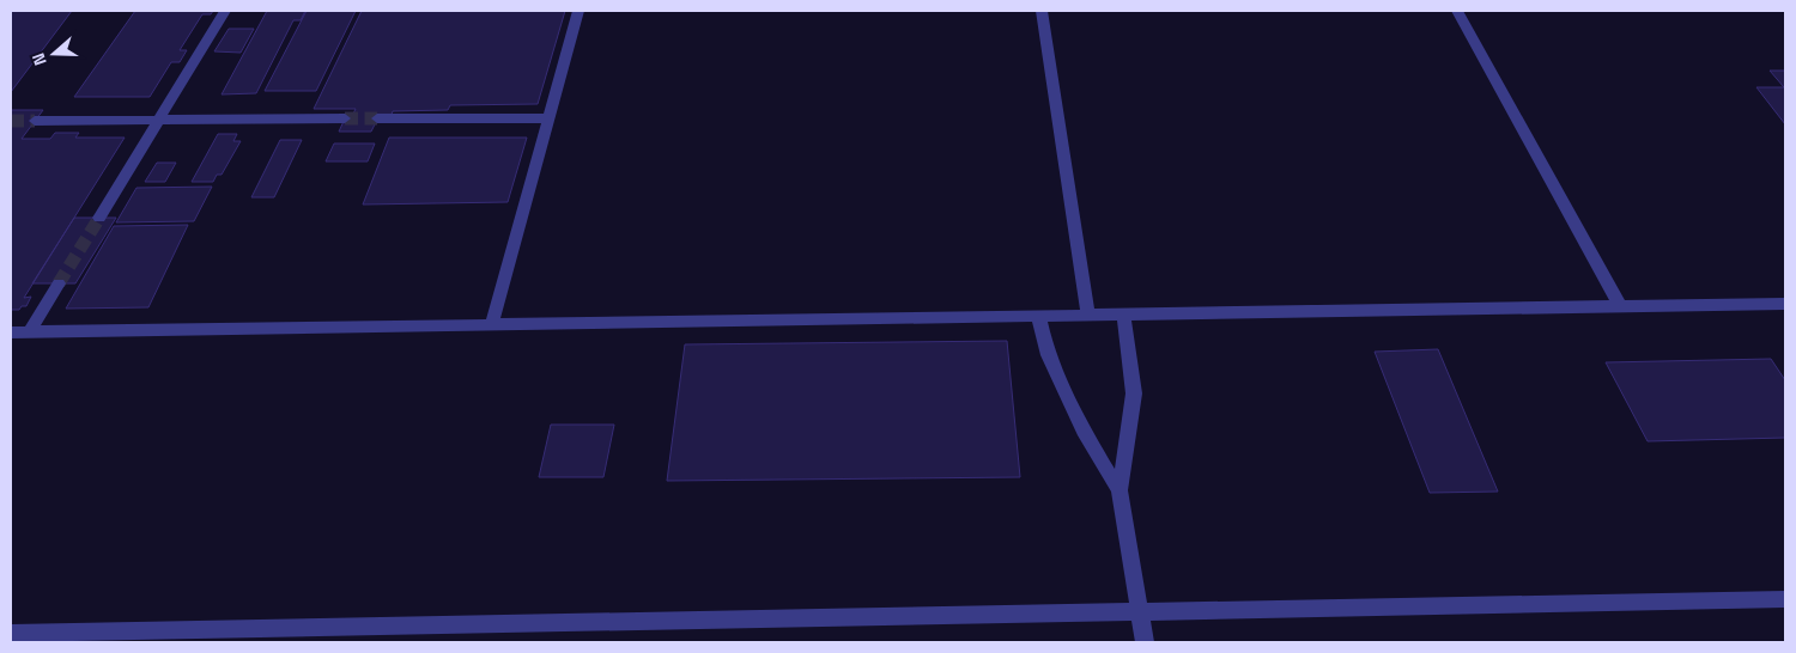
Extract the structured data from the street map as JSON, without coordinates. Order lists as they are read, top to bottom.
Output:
{
  "north": "left"
}
